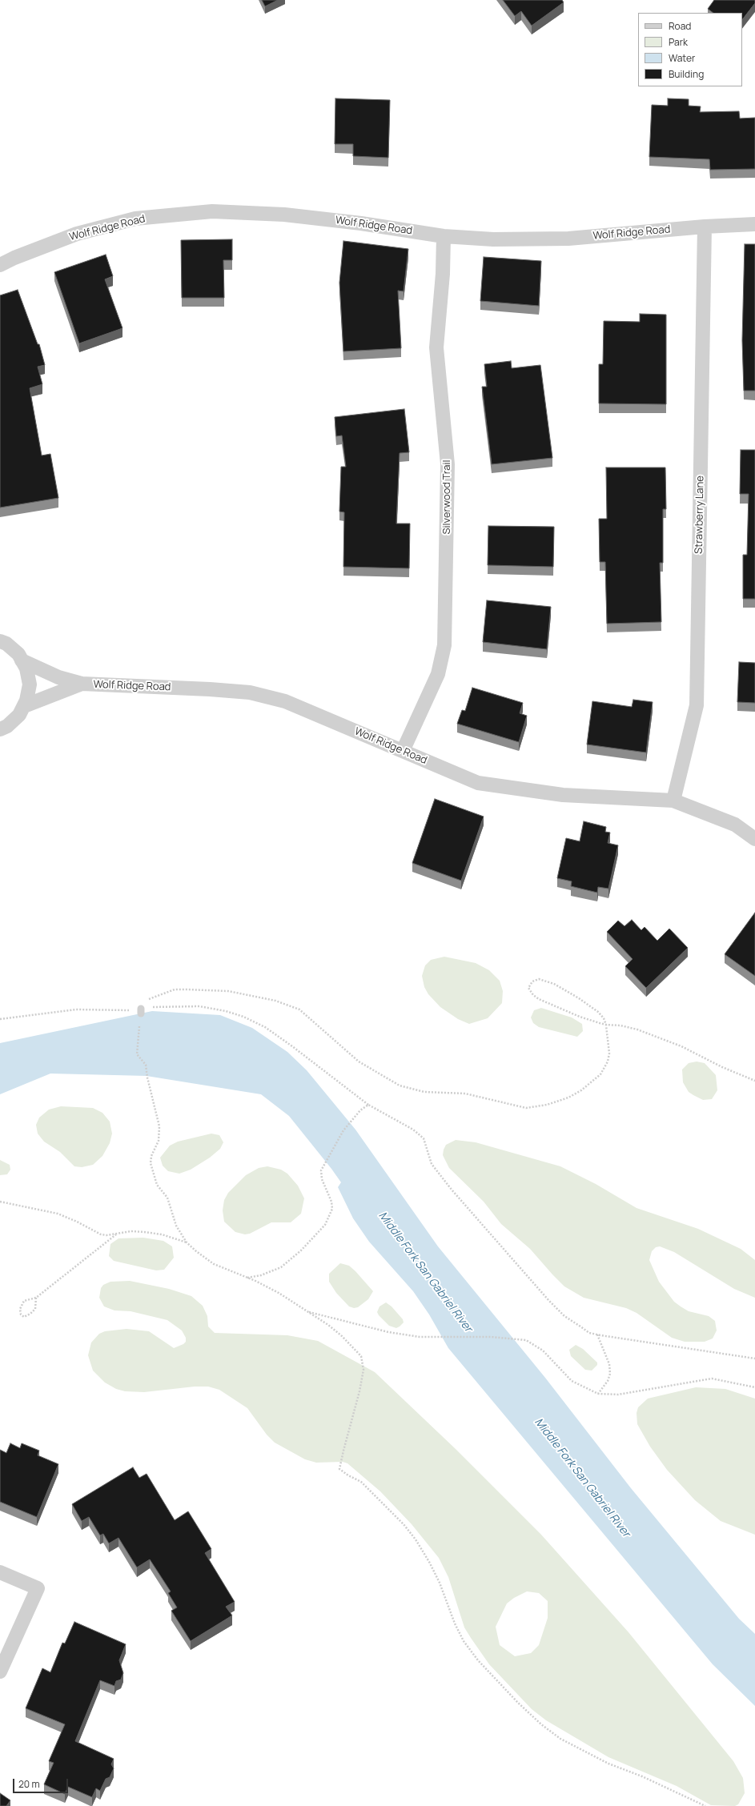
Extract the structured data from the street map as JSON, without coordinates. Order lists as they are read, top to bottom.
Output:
{
  "streets": {
    "street": ["Wolf Ridge Road", "Silverwood Trail", "Strawberry Lane"]
  },
  "crossings": [
    ["Wolf Ridge Road", "Silverwood Trail"],
    ["Wolf Ridge Road", "Strawberry Lane"]
  ],
  "water": ["Middle Fork San Gabriel River"],
  "legend": [
    "Road",
    "Park",
    "Water",
    "Building"
  ],
  "scale_bar": "20 m"
}
